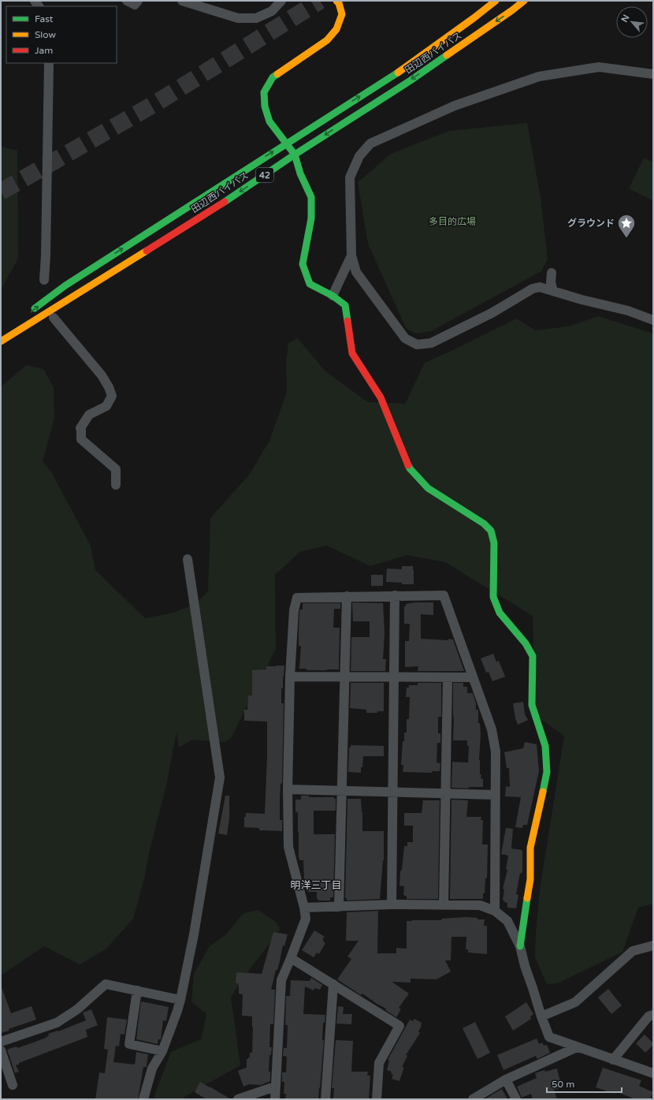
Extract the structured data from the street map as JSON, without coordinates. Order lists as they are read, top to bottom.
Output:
{
  "streets": {
    "main road": ["田辺西バイパス", "42"]
  },
  "districts": ["明洋三丁目"],
  "parks": ["多目的広場"],
  "places": {
    "place": ["グラウンド"]
  },
  "legend": ["Fast", "Slow", "Jam"],
  "scale_bar": "50 m",
  "north": "top left"
}
